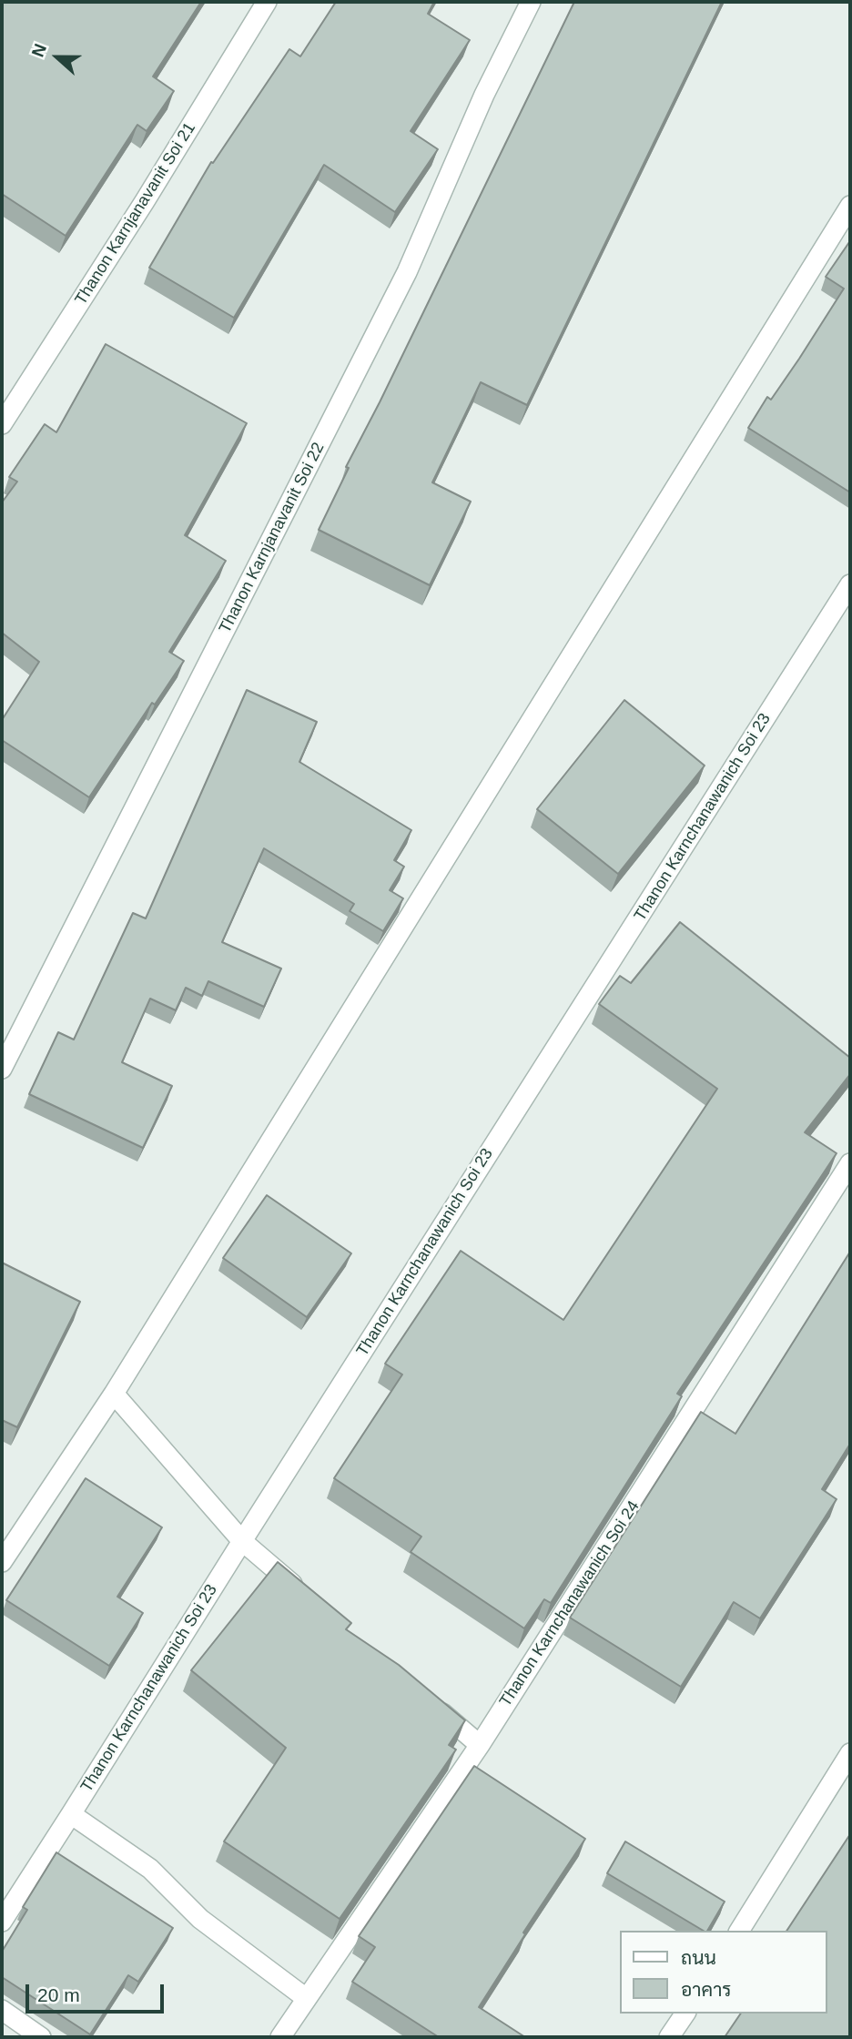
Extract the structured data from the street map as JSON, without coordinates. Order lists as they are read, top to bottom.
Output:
{
  "streets": {
    "street": [
      "Thanon Karnjanavanit Soi 21",
      "Thanon Karnjanavanit Soi 22",
      "Thanon Karnchanawanich Soi 23",
      "Thanon Karnchanawanich Soi 24"
    ]
  },
  "legend": ["ถนน", "อาคาร"],
  "scale_bar": "20 m",
  "north": "left"
}
